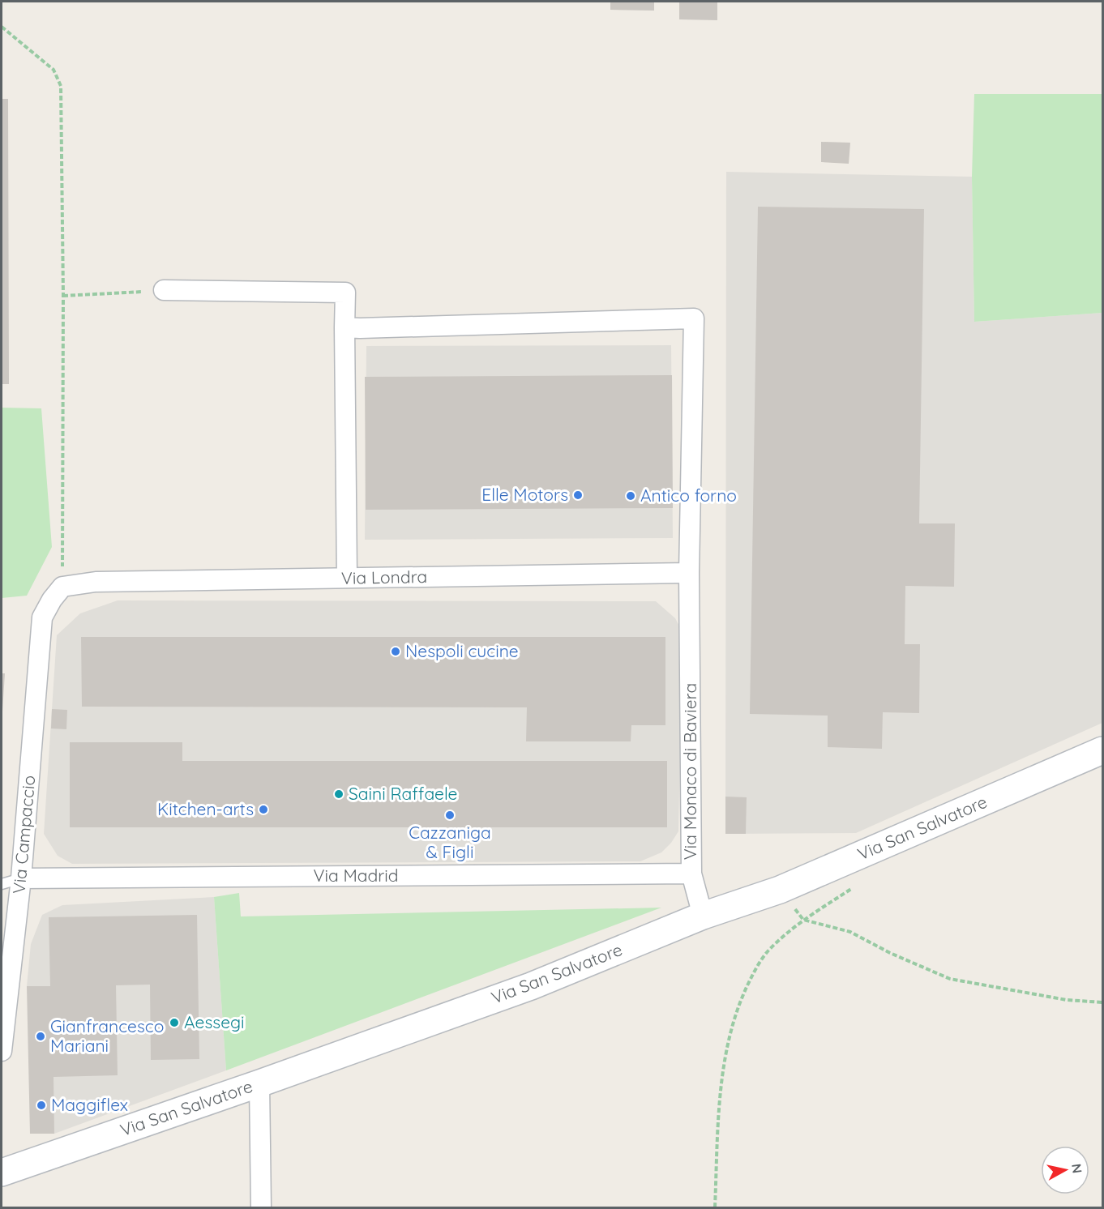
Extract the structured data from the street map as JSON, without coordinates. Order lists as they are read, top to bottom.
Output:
{
  "streets": {
    "street": [
      "Via Londra",
      "Via Monaco di Baviera",
      "Via San Salvatore",
      "Via Campaccio",
      "Via Madrid"
    ]
  },
  "crossings": [
    ["Via Londra", "Via Monaco di Baviera"],
    ["Via Londra", "Via Campaccio"],
    ["Via Monaco di Baviera", "Via San Salvatore"],
    ["Via Monaco di Baviera", "Via Madrid"],
    ["Via Campaccio", "Via Madrid"]
  ],
  "places": [
    "Elle Motors",
    "Antico forno",
    "Nespoli cucine",
    "Saini Raffaele",
    "Kitchen-arts",
    "Cazzaniga & Figli",
    "Aessegi",
    "Gianfrancesco Mariani",
    "Maggiflex"
  ],
  "north": "right"
}
